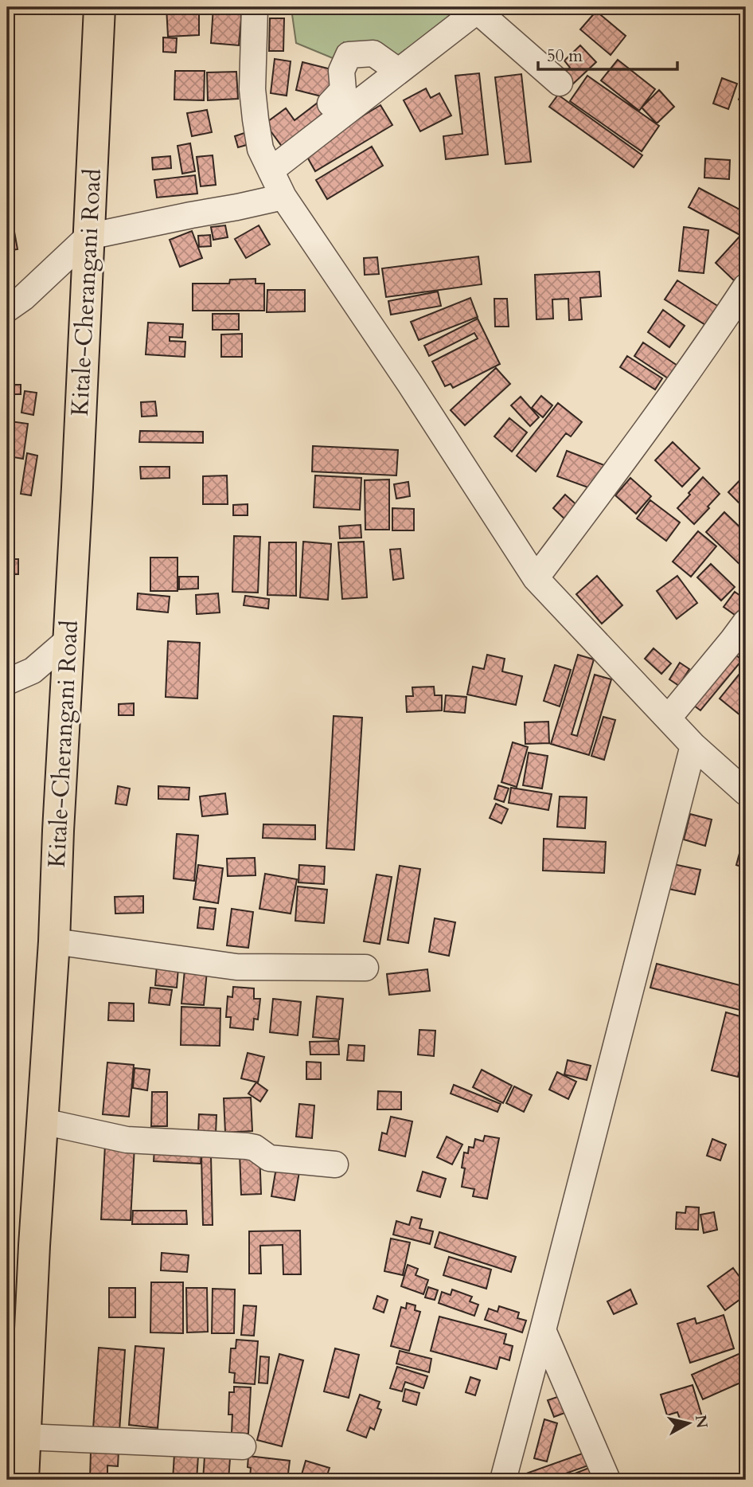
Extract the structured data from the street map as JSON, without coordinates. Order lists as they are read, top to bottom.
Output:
{
  "streets": {
    "main road": ["Kitale-Cherangani Road"]
  },
  "scale_bar": "50 m",
  "north": "right"
}
